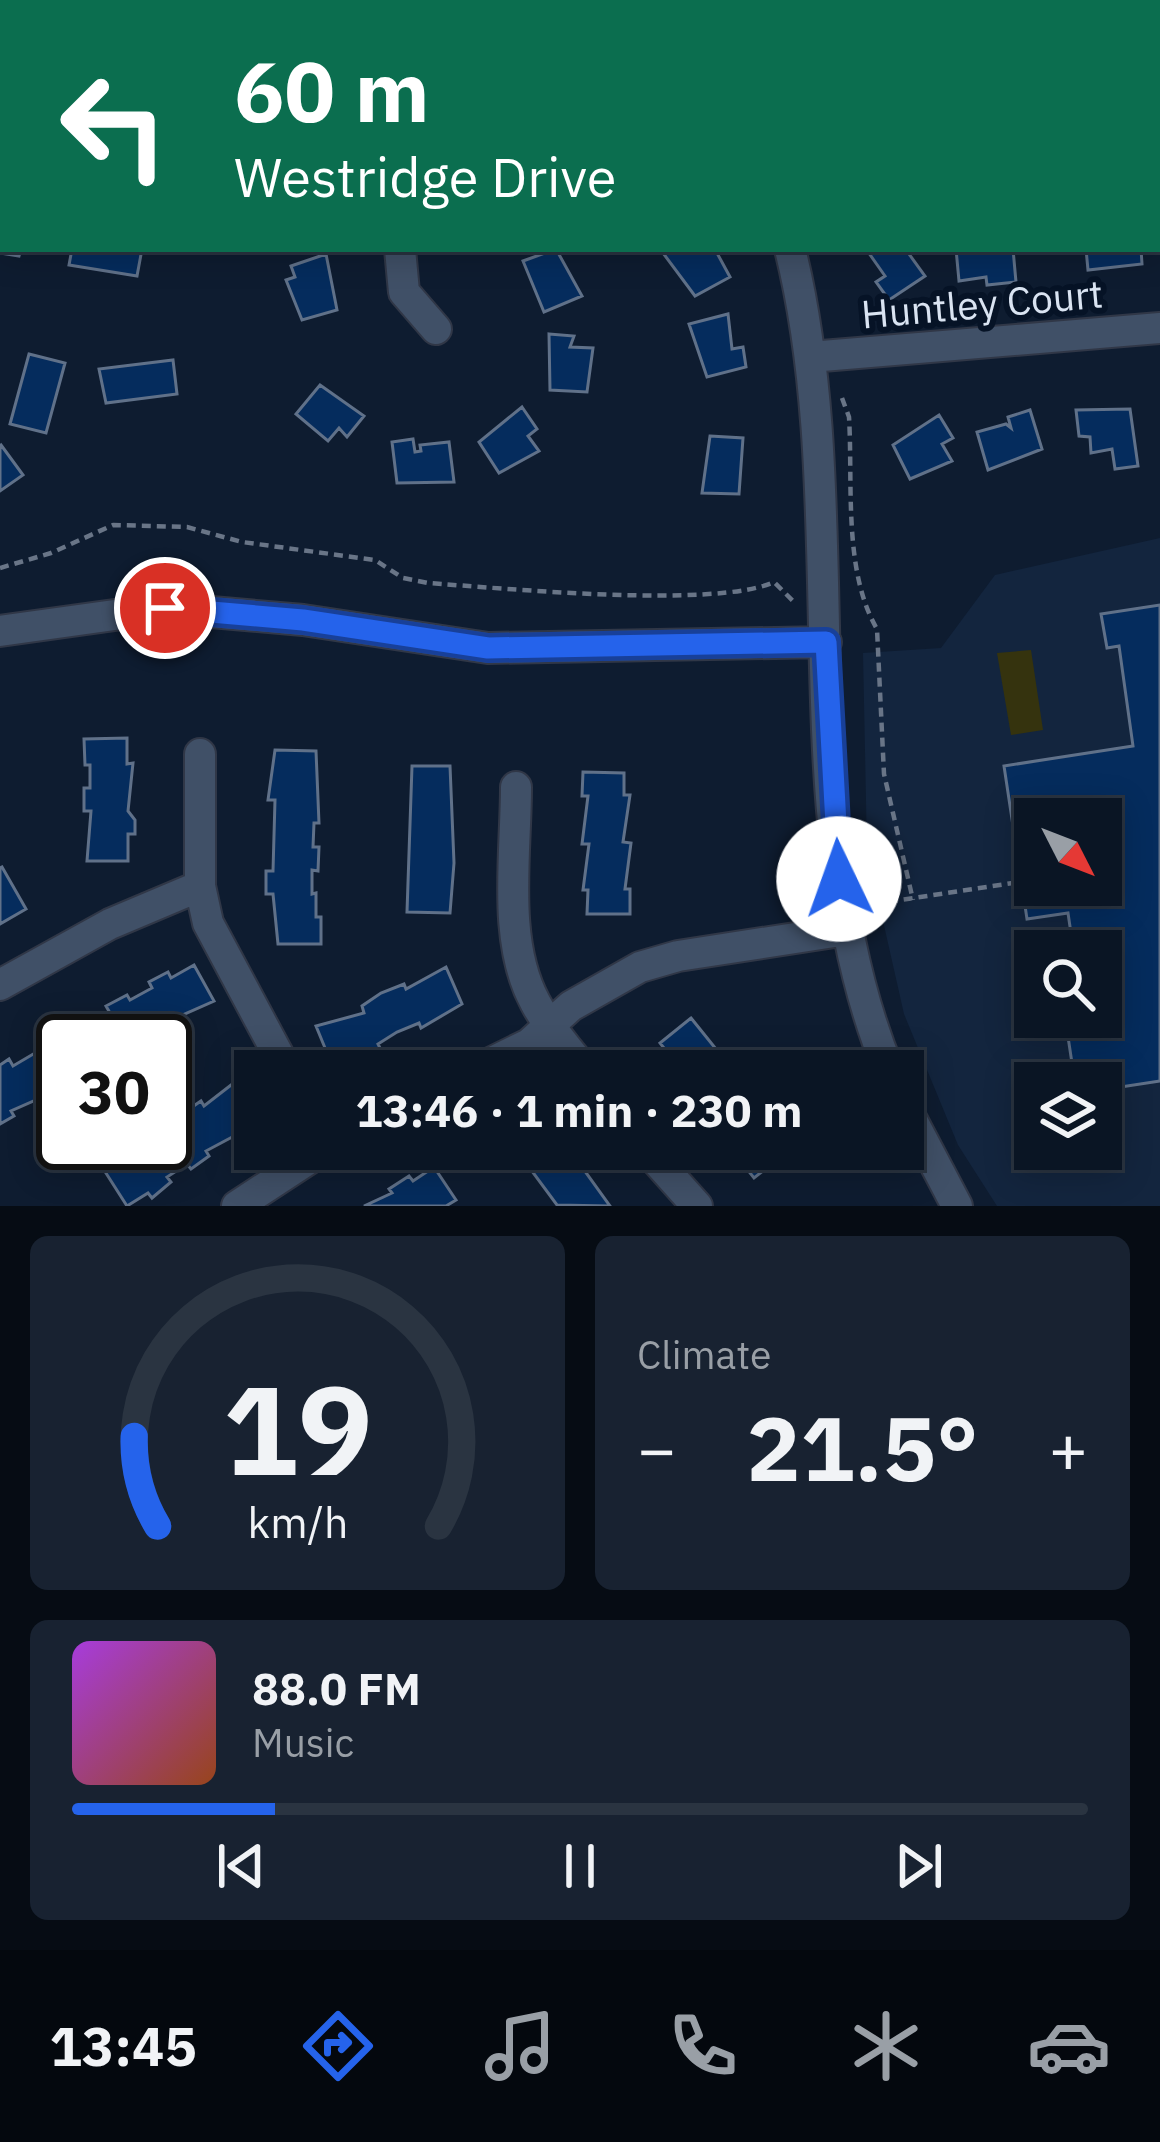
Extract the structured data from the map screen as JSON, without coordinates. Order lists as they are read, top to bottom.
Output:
{
  "streets": {
    "street": ["Huntley Court"]
  },
  "north": "bottom right",
  "page": {
    "turn": ["60 m", "Westridge Drive"],
    "limit": "30",
    "trip": "13:46 · 1 min · 230 m",
    "tile": "Climate",
    "heat": ["−", "21.5°", "+"],
    "song": ["88.0 FM", "Music"],
    "tabs": "13:45",
    "gauge": ["19", "km/h"]
  }
}
